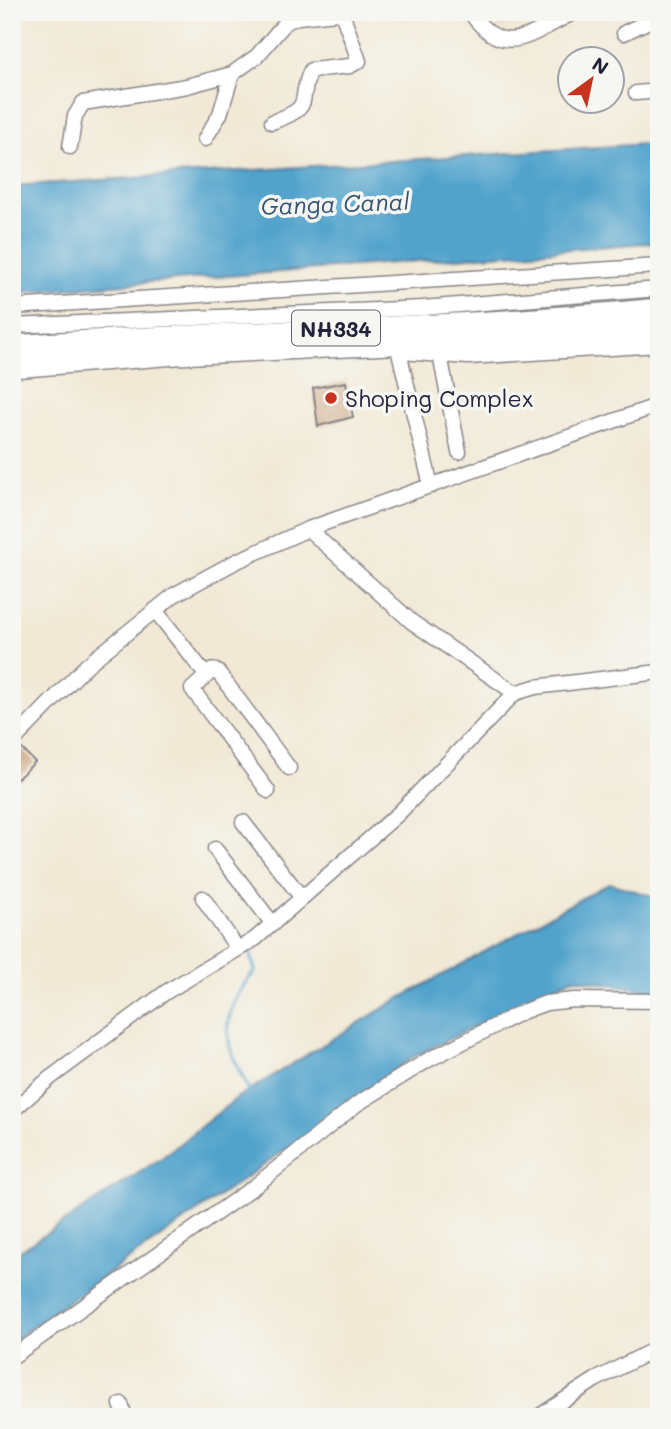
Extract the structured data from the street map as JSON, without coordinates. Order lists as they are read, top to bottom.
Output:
{
  "streets": {
    "highway": ["NH334"]
  },
  "water": ["Ganga Canal"],
  "places": ["Shoping Complex"],
  "north": "top right"
}
